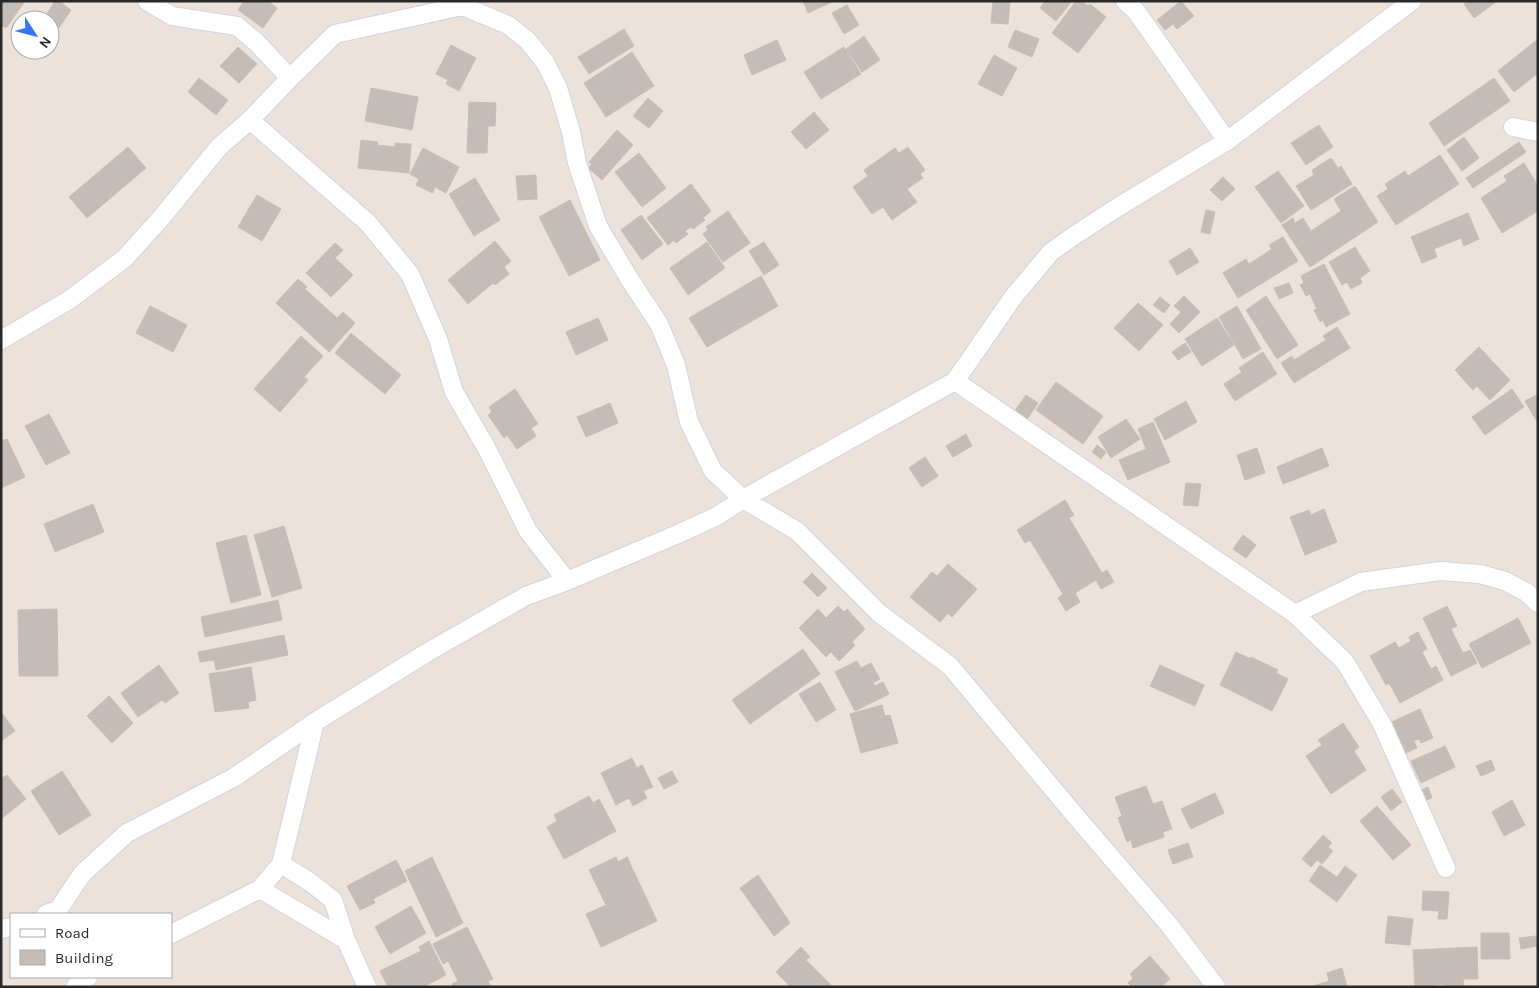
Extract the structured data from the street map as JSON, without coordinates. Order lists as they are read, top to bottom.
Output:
{
  "legend": ["Road", "Building"],
  "north": "bottom right"
}
